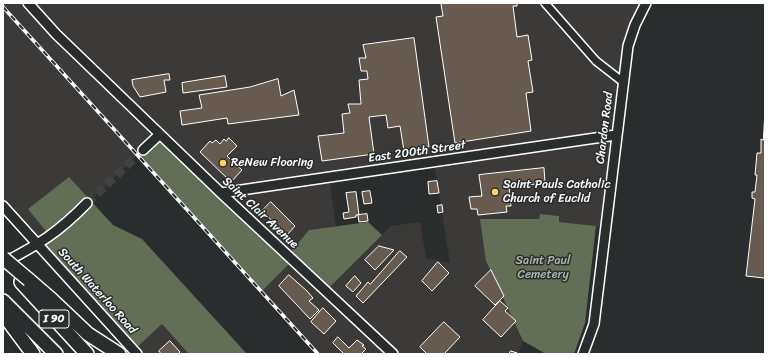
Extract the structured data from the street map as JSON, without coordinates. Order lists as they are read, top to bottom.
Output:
{
  "streets": {
    "highway": ["I 90"],
    "street": [
      "Chardon Road",
      "East 200th Street",
      "Saint Clair Avenue",
      "South Waterloo Road"
    ]
  },
  "crossings": [
    ["Chardon Road", "East 200th Street"],
    ["East 200th Street", "Saint Clair Avenue"]
  ],
  "parks": ["Saint Paul Cemetery"],
  "places": ["ReNew Flooring", "Saint Pauls Catholic Church of Euclid"]
}
